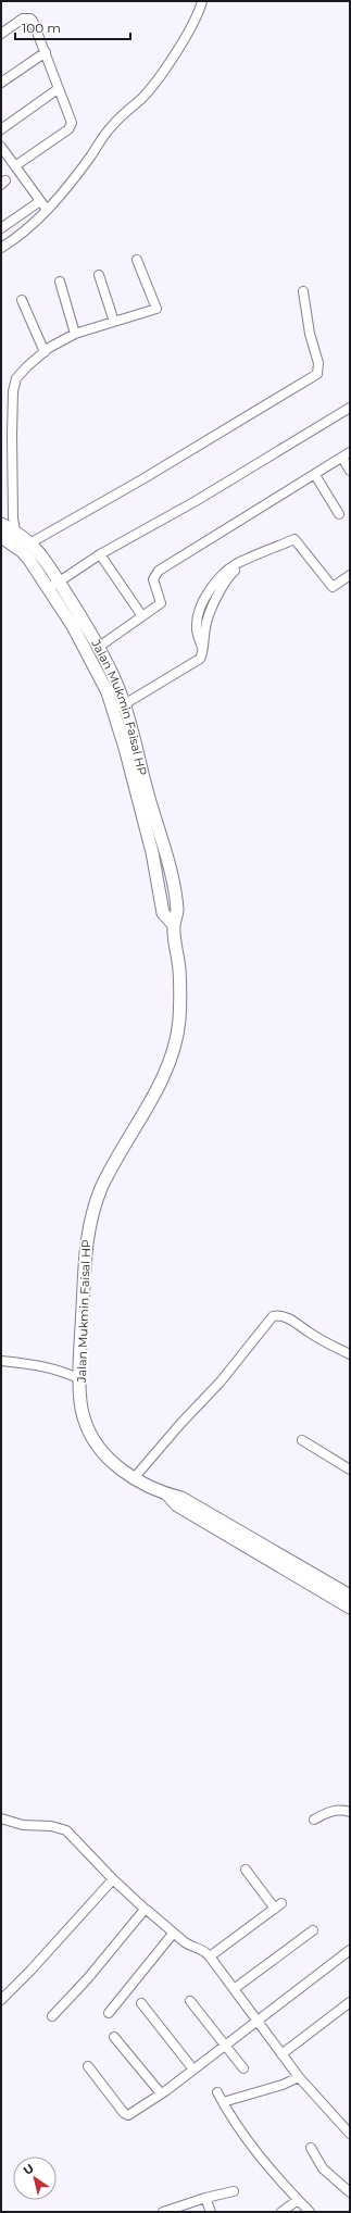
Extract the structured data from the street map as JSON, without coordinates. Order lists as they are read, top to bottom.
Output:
{
  "streets": {
    "street": ["Jalan Mukmin Faisal HP"]
  },
  "scale_bar": "100 m",
  "north": "top left"
}
